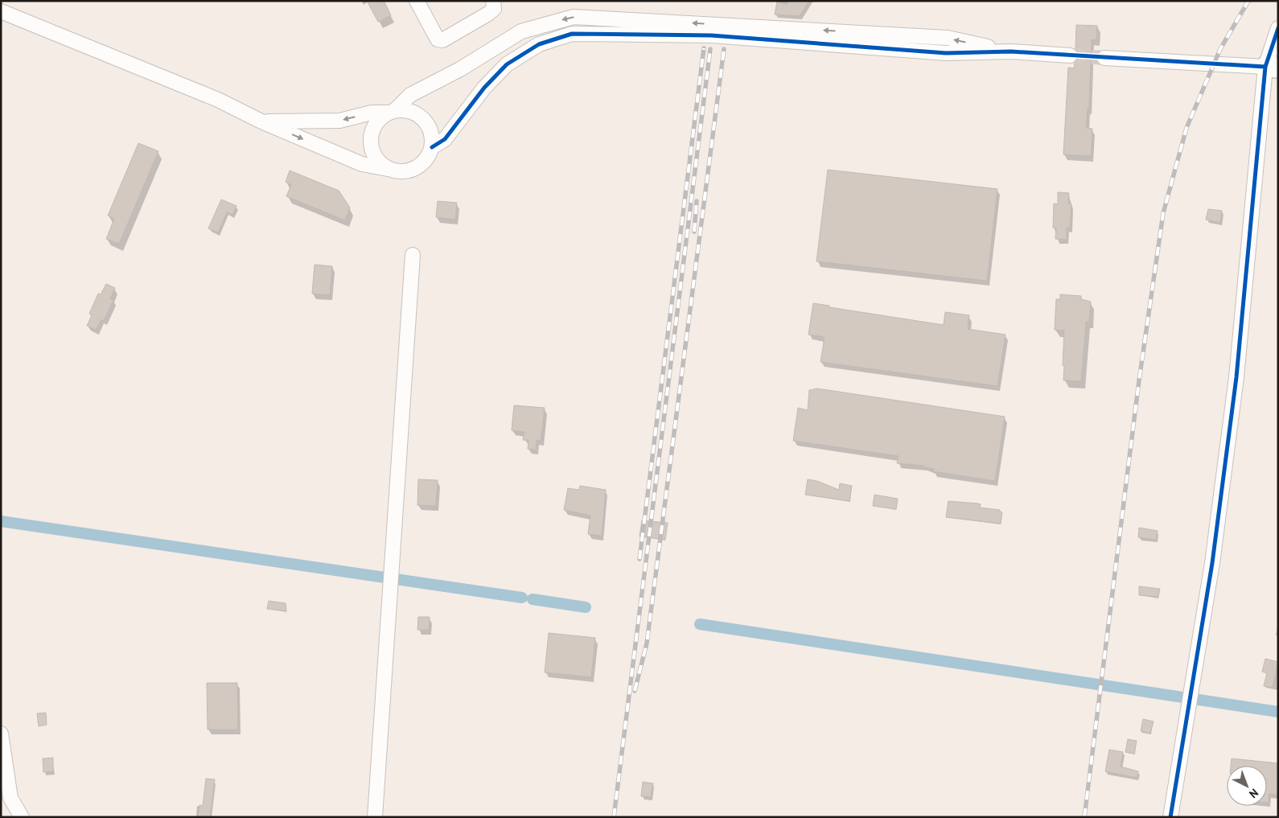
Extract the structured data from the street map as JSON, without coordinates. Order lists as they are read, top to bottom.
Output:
{
  "north": "bottom right"
}
